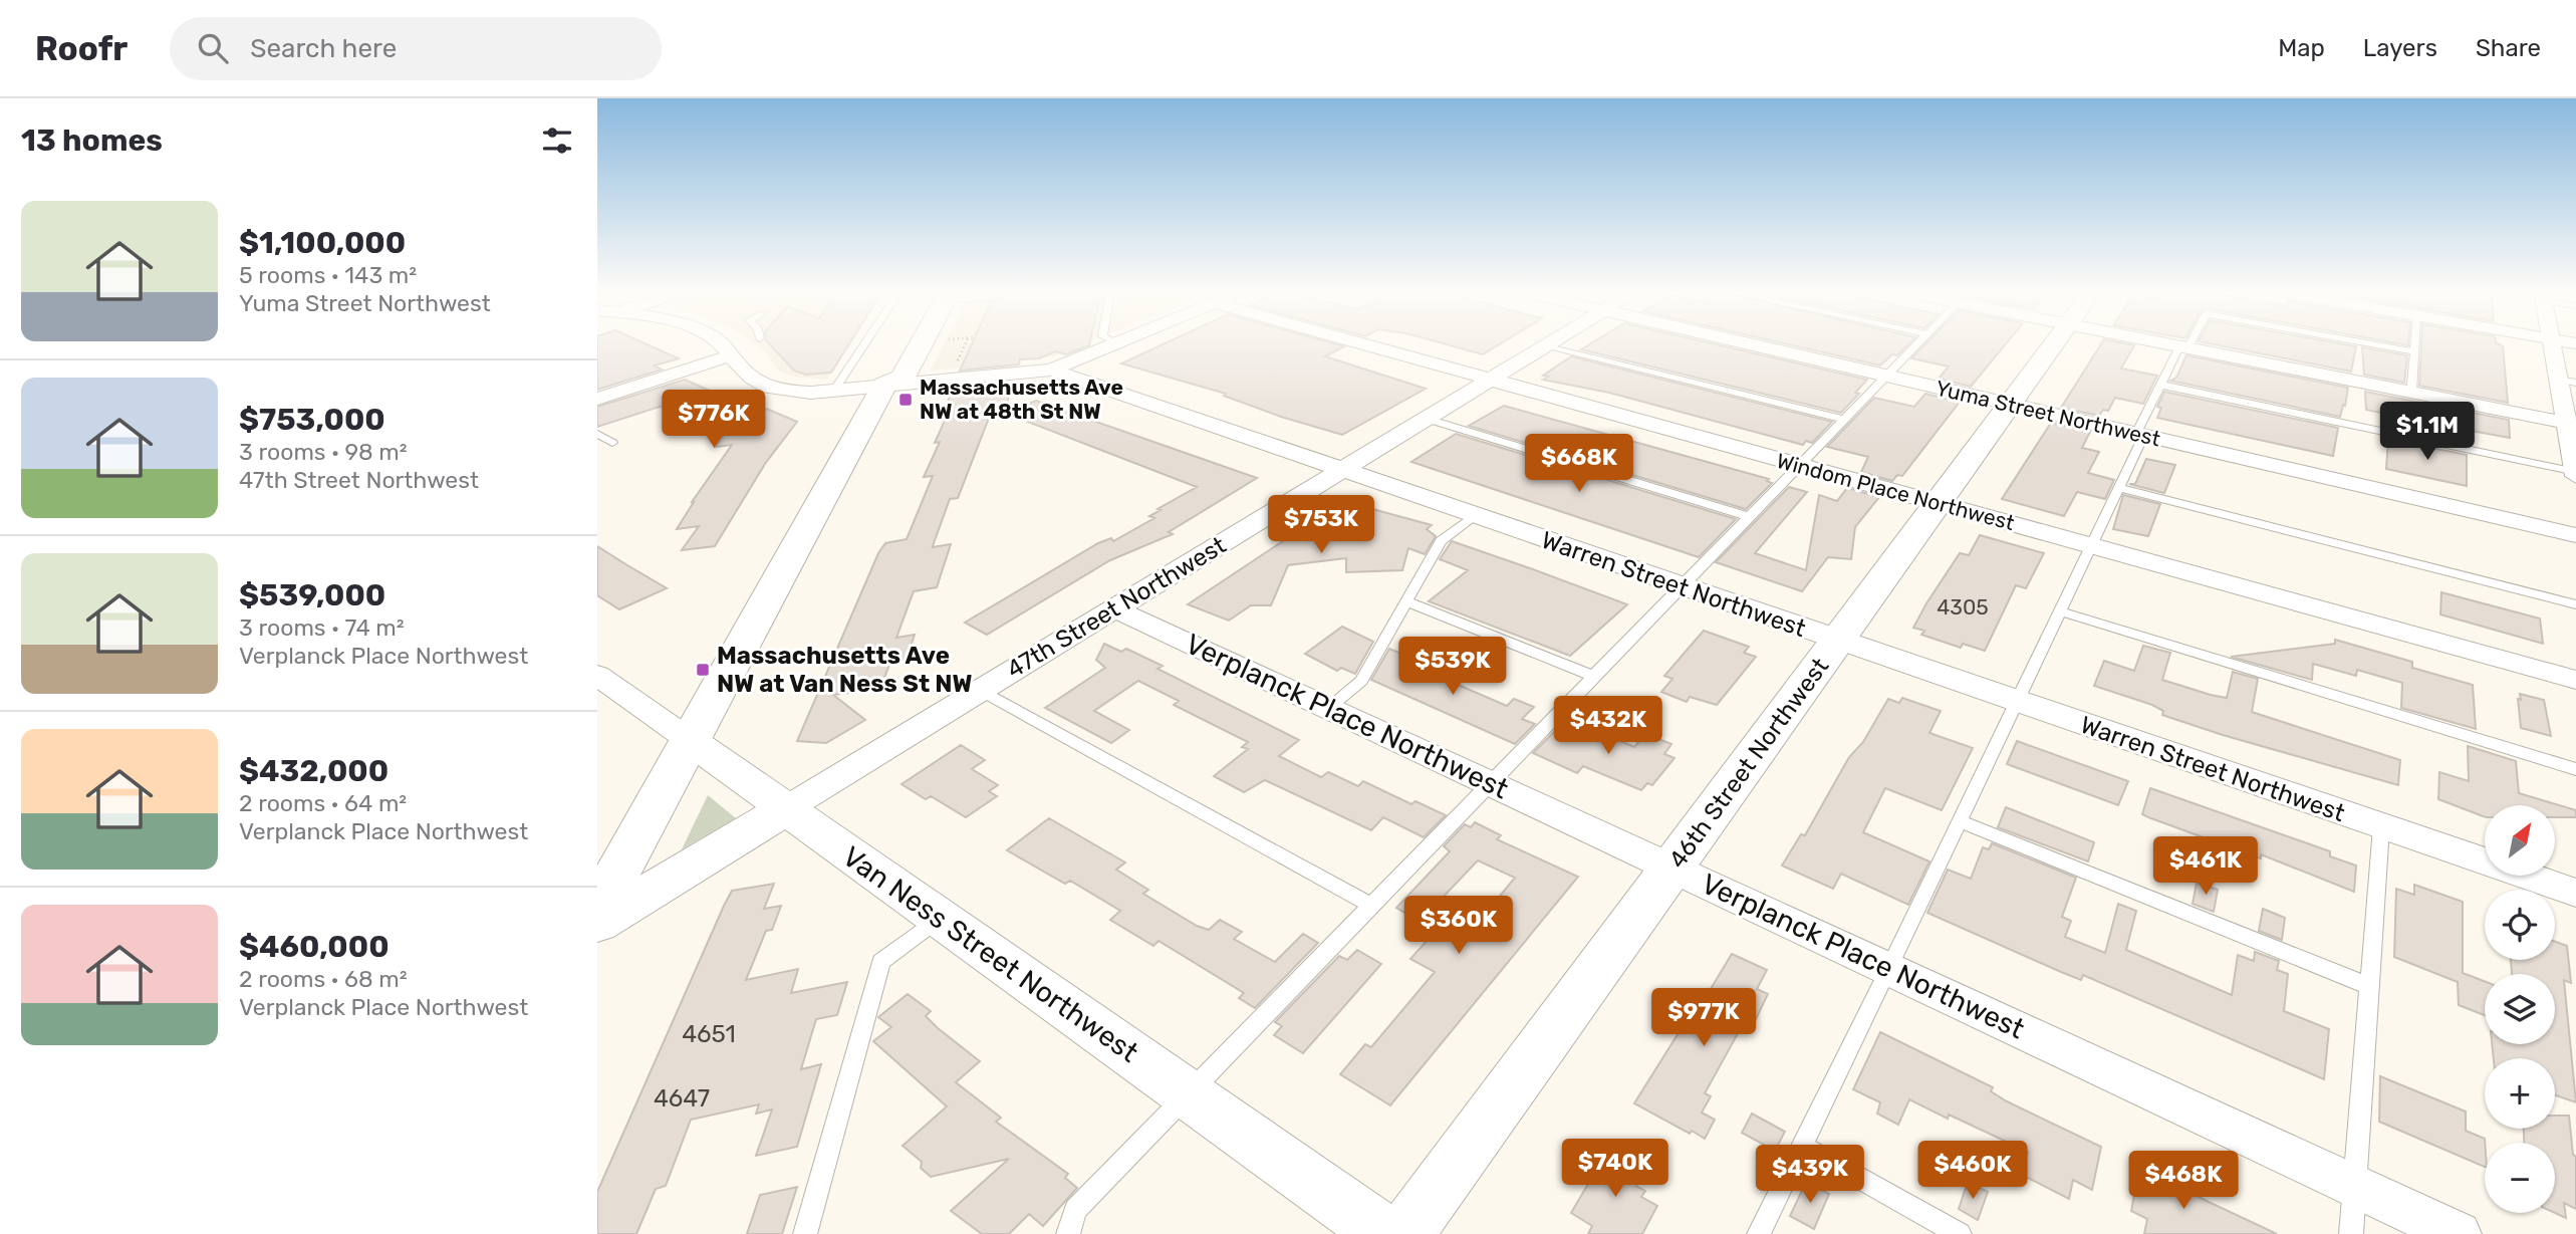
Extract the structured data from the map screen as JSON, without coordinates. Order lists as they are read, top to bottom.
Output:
{
  "streets": {
    "street": [
      "Yuma Street Northwest",
      "Windom Place Northwest",
      "Warren Street Northwest",
      "47th Street Northwest",
      "Verplanck Place Northwest",
      "46th Street Northwest",
      "Van Ness Street Northwest"
    ]
  },
  "crossings": [
    ["Yuma Street Northwest", "46th Street Northwest"],
    ["Windom Place Northwest", "47th Street Northwest"],
    ["Windom Place Northwest", "46th Street Northwest"],
    ["Warren Street Northwest", "47th Street Northwest"],
    ["Warren Street Northwest", "46th Street Northwest"],
    ["47th Street Northwest", "Verplanck Place Northwest"],
    ["47th Street Northwest", "Van Ness Street Northwest"],
    ["Verplanck Place Northwest", "46th Street Northwest"]
  ],
  "places": {
    "transit": ["Massachusetts Ave NW at 48th St NW", "Massachusetts Ave NW at Van Ness St NW"]
  },
  "house_numbers": ["4305", "4651", "4647"],
  "north": "top right",
  "page": {
    "header": "Roofr",
    "search": "Search here",
    "nav": ["Map", "Layers", "Share"],
    "heading": "13 homes",
    "list": [
      {
        "name": "$1,100,000",
        "note": "5 rooms · 143 m² · Yuma Street Northwest"
      },
      {
        "name": "$753,000",
        "note": "3 rooms · 98 m² · 47th Street Northwest"
      },
      {
        "name": "$539,000",
        "note": "3 rooms · 74 m² · Verplanck Place Northwest"
      },
      {
        "name": "$432,000",
        "note": "2 rooms · 64 m² · Verplanck Place Northwest"
      },
      {
        "name": "$460,000",
        "note": "2 rooms · 68 m² · Verplanck Place Northwest"
      }
    ],
    "price": [
      "$776K",
      "$1.1M",
      "$668K",
      "$753K",
      "$539K",
      "$432K",
      "$461K",
      "$360K",
      "$977K",
      "$740K",
      "$460K",
      "$439K",
      "$468K"
    ],
    "map_buttons": ["+", "−"]
  }
}
